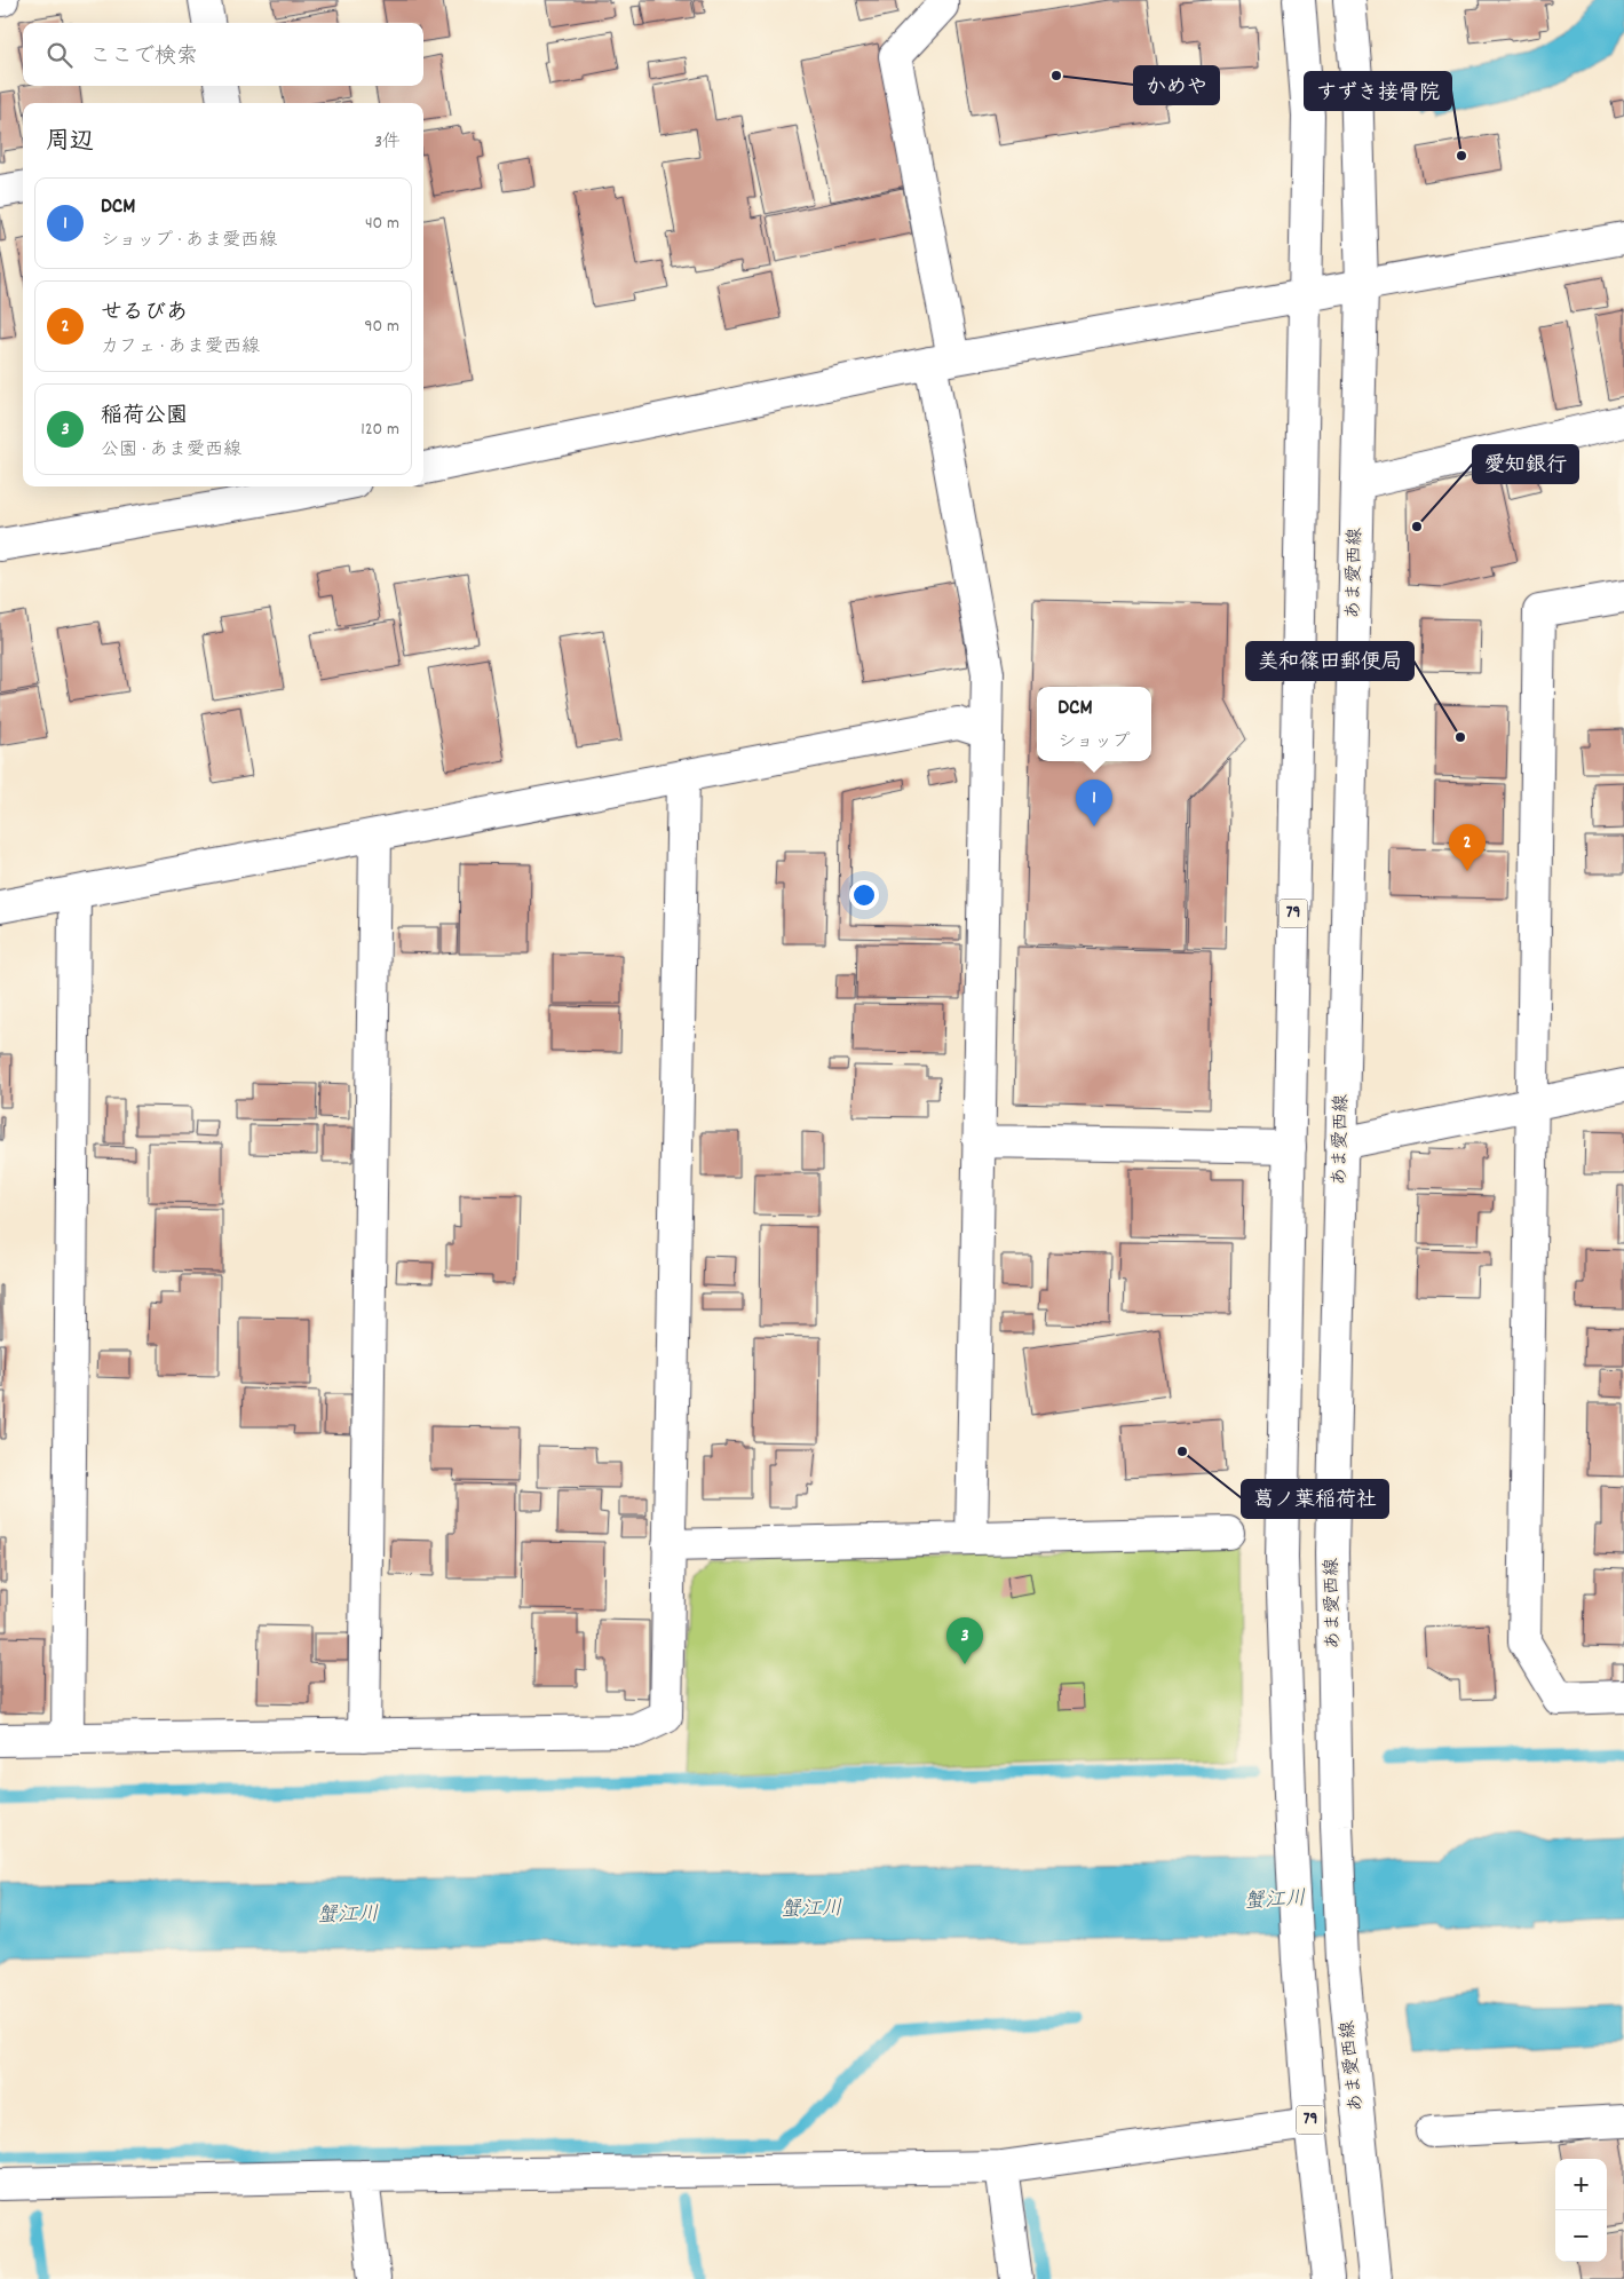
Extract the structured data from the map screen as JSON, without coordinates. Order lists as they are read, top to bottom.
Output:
{
  "streets": {
    "street": ["あま愛西線", "79"]
  },
  "water": ["蟹江川"],
  "places": [
    "かめや",
    "すずき接骨院",
    "愛知銀行",
    "美和篠田郵便局",
    "葛ノ葉稲荷社"
  ],
  "page": {
    "search": "ここで検索",
    "heading": ["周辺", "3件"],
    "list": [
      {
        "mark": "1",
        "name": "DCM",
        "note": "ショップ · あま愛西線",
        "value": "40 m"
      },
      {
        "mark": "2",
        "name": "せるびあ",
        "note": "カフェ · あま愛西線",
        "value": "90 m"
      },
      {
        "mark": "3",
        "name": "稲荷公園",
        "note": "公園 · あま愛西線",
        "value": "120 m"
      }
    ],
    "popup": ["DCM", "ショップ"],
    "pins": ["1", "2", "3"],
    "map_buttons": ["+", "−"]
  }
}
